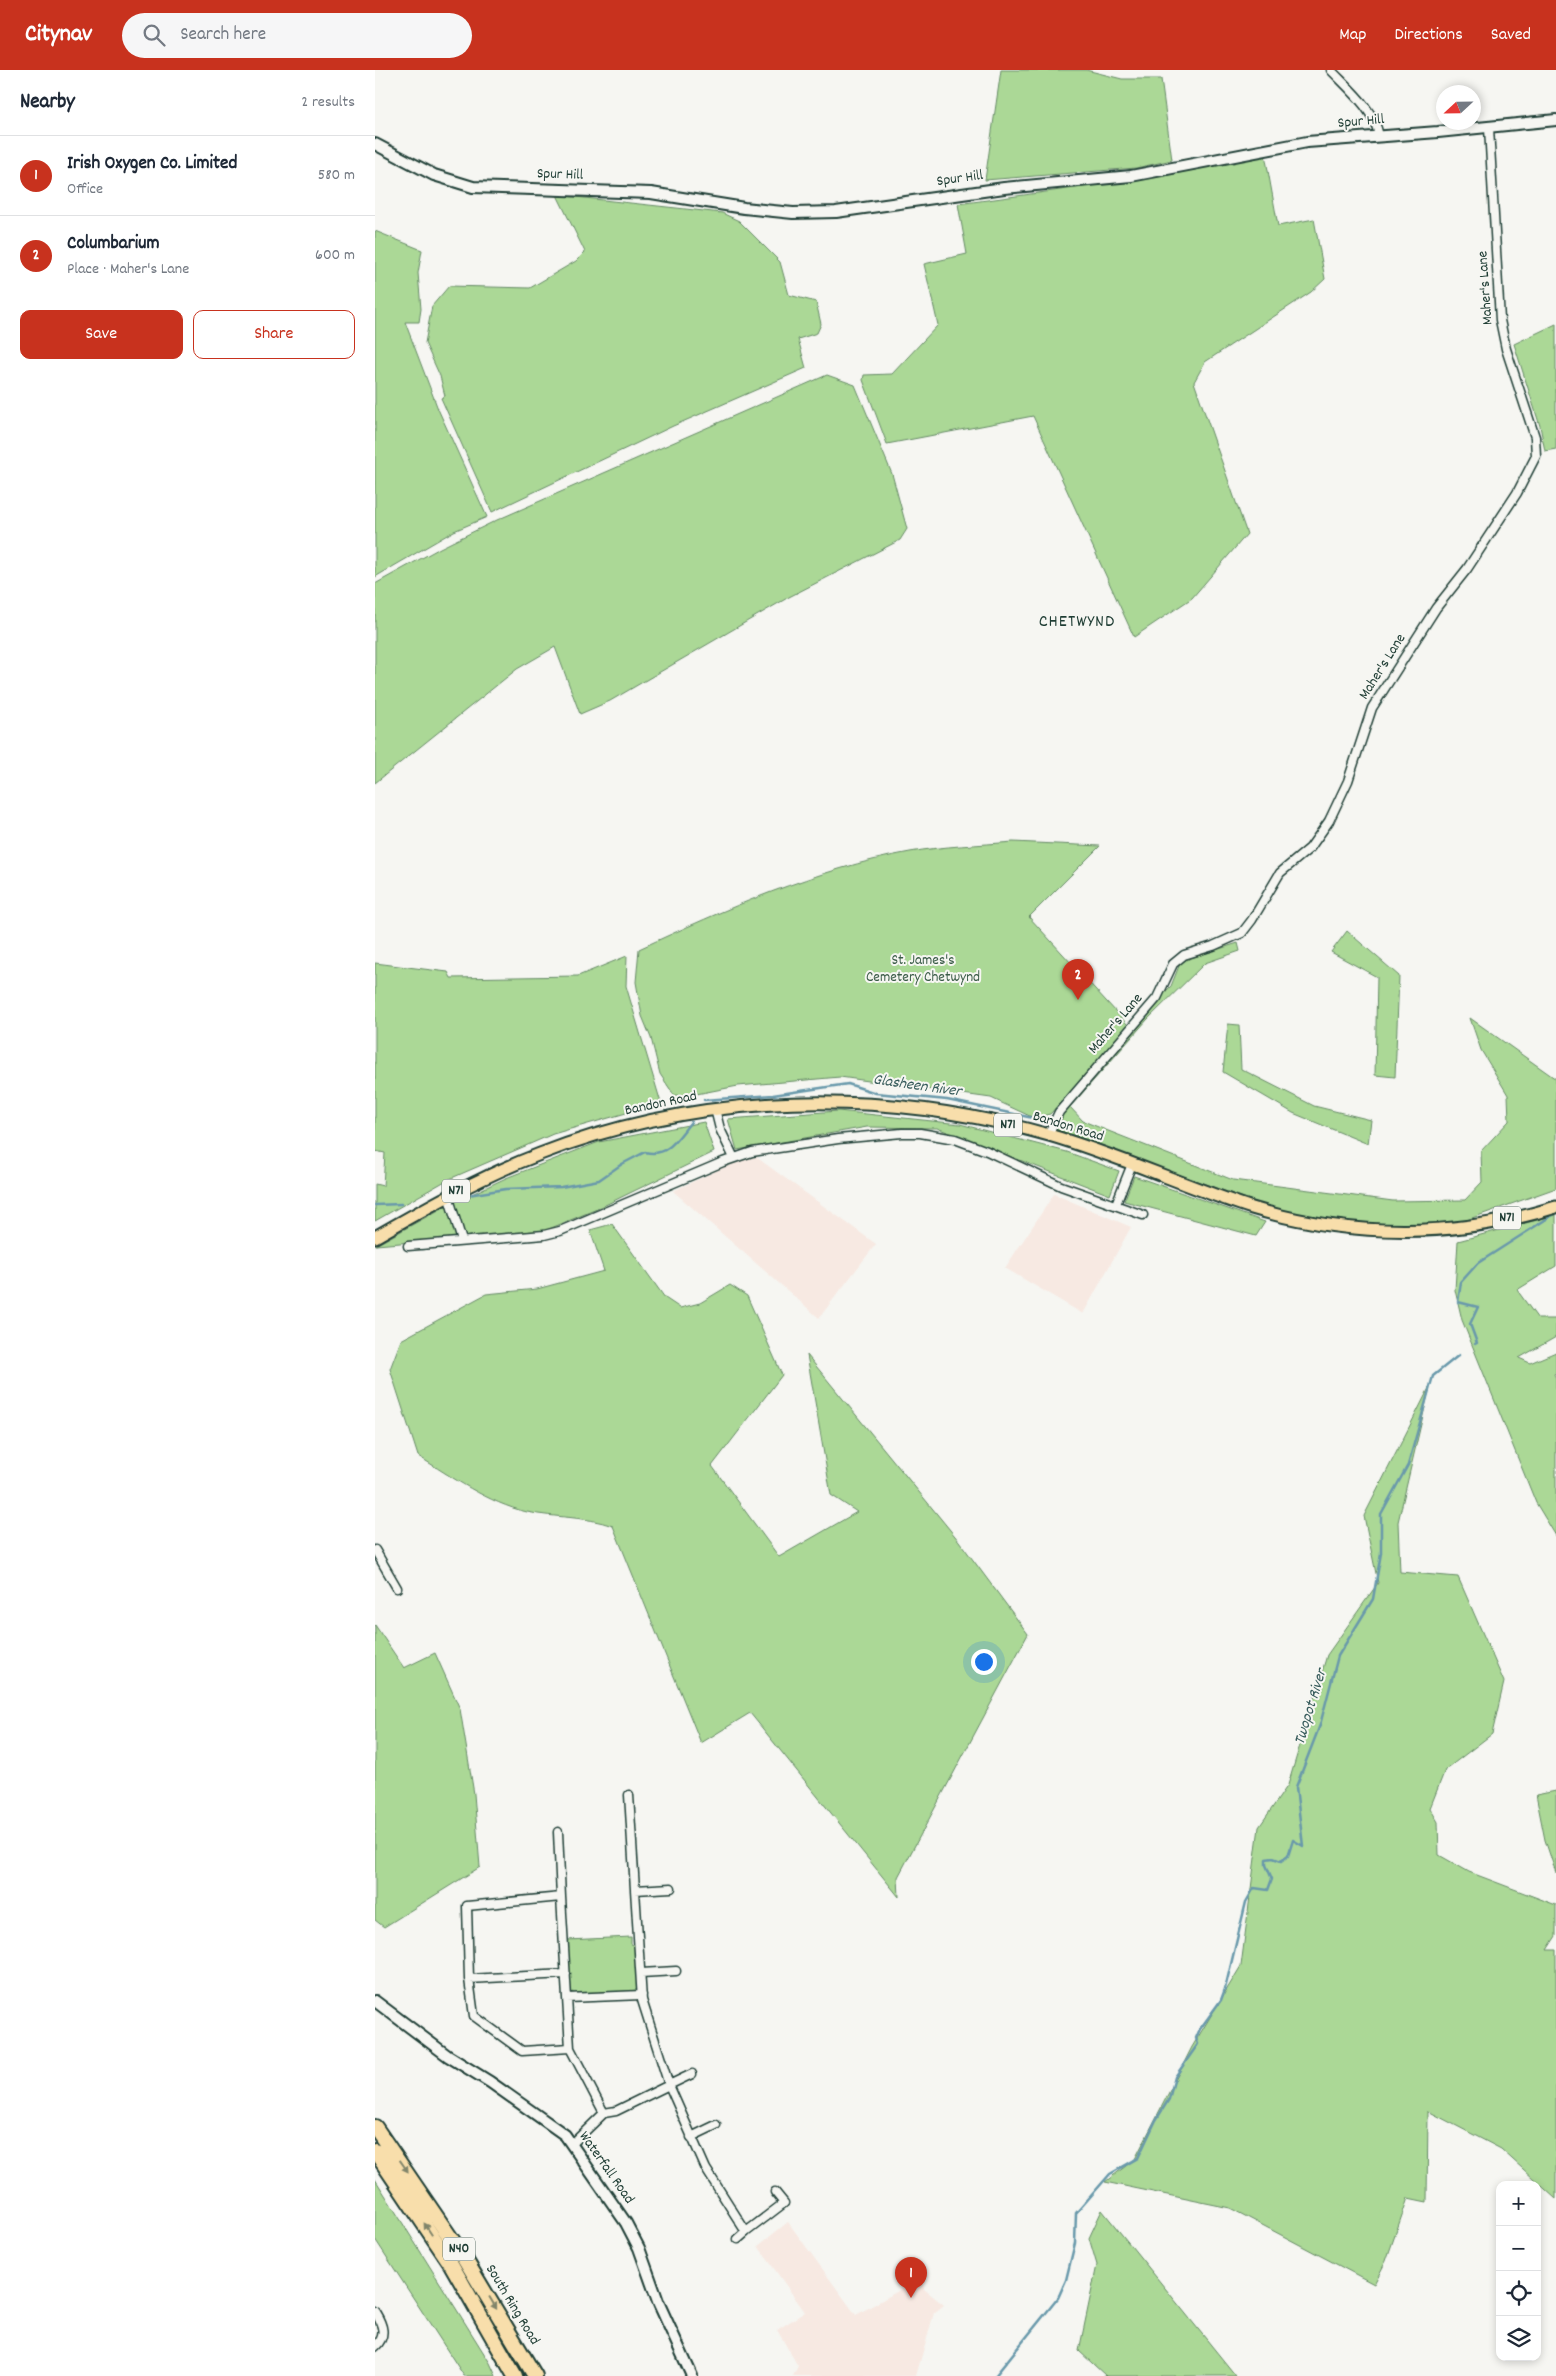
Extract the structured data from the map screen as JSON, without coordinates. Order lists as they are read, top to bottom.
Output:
{
  "streets": {
    "highway": ["N40", "South Ring Road"],
    "main road": ["Bandon Road", "N71"],
    "street": ["Spur Hill", "Maher's Lane", "Waterfall Road"]
  },
  "crossings": [
    ["Spur Hill", "Maher's Lane"],
    ["Maher's Lane", "Bandon Road"]
  ],
  "districts": ["CHETWYND"],
  "water": ["Glasheen River", "Twopot River"],
  "parks": ["St. James's Cemetery Chetwynd"],
  "north": "left",
  "page": {
    "header": "Citynav",
    "search": "Search here",
    "nav": ["Map", "Directions", "Saved"],
    "heading": ["Nearby", "2 results"],
    "list": [
      {
        "mark": "1",
        "name": "Irish Oxygen Co. Limited",
        "note": "Office",
        "value": "580 m"
      },
      {
        "mark": "2",
        "name": "Columbarium",
        "note": "Place · Maher's Lane",
        "value": "600 m"
      }
    ],
    "buttons": ["Save", "Share"],
    "pins": ["2", "1"],
    "map_buttons": ["+", "−"]
  }
}
